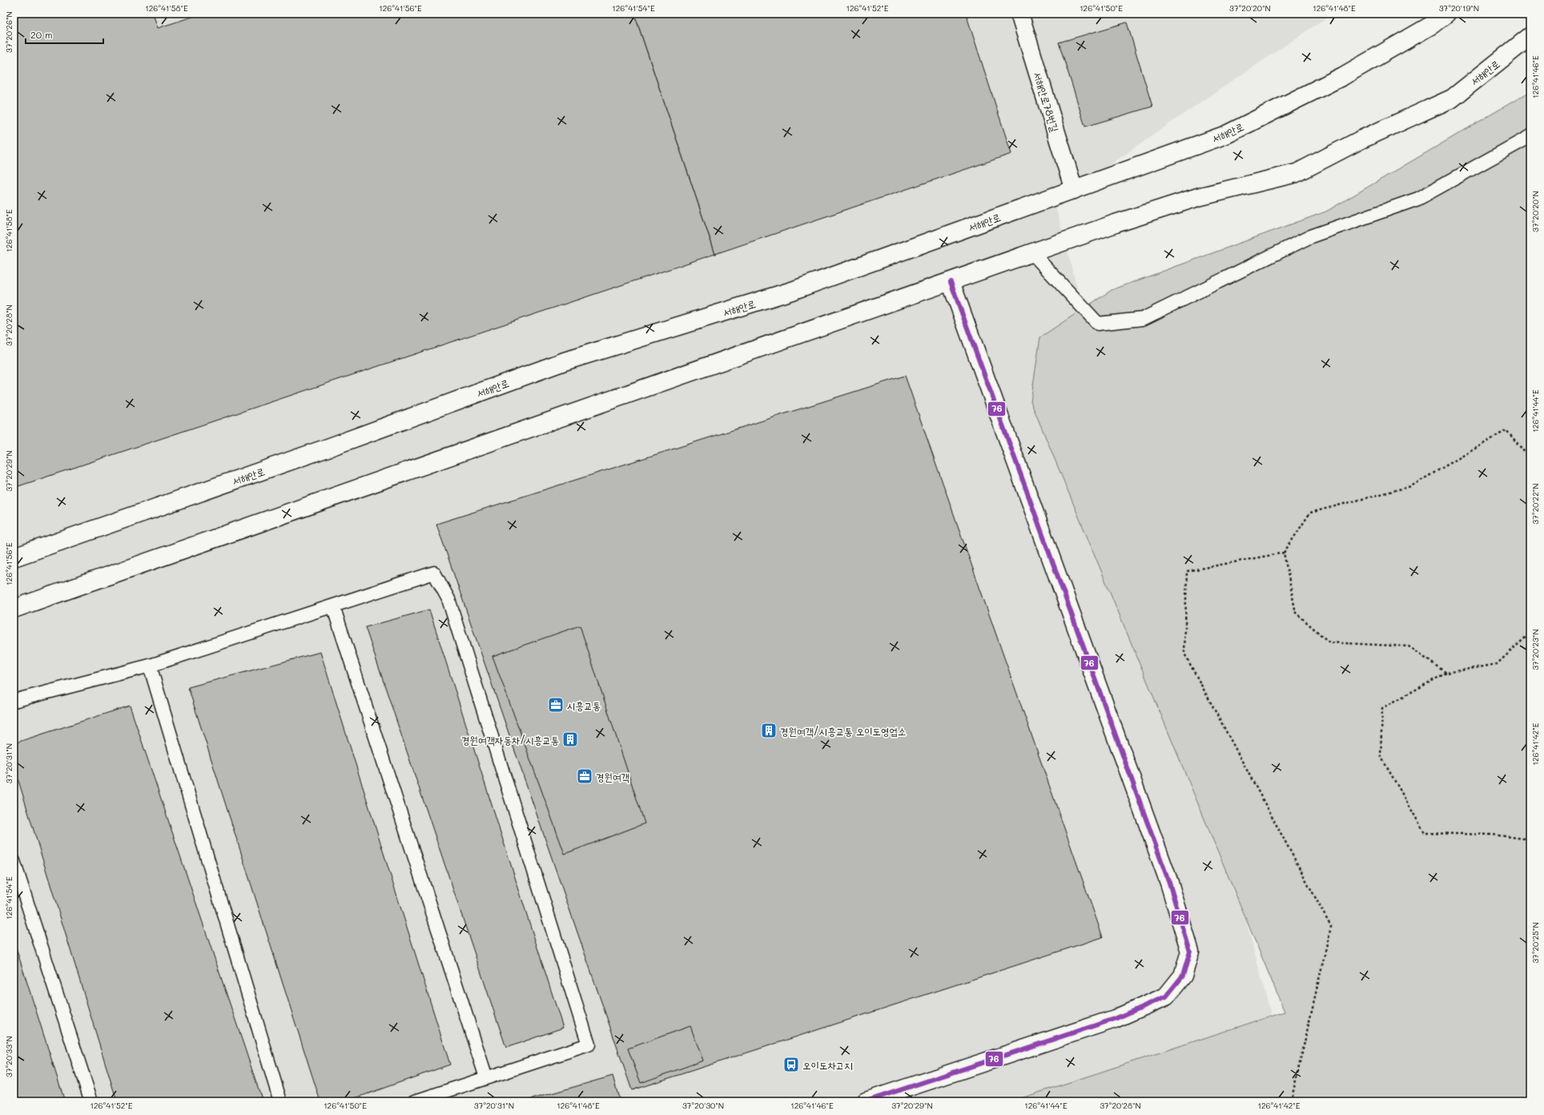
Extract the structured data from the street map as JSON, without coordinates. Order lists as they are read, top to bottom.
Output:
{
  "streets": {
    "main road": ["서해안로", "서해안로78번길"]
  },
  "crossings": [
    ["서해안로", "서해안로78번길"]
  ],
  "places": {
    "office": ["시흥교통", "경원여객"],
    "building": ["경원여객/시흥교통 오이도영업소", "경원여객자동차/시흥교통"],
    "bus stop": ["오이도차고지"]
  },
  "lines": ["transit line 76"],
  "scale_bar": "20 m",
  "coordinates": [
    "126°41'58\"E",
    "126°41'56\"E",
    "126°41'54\"E",
    "126°41'52\"E",
    "126°41'50\"E",
    "37°20'20\"N",
    "126°41'48\"E",
    "37°20'19\"N",
    "37°20'26\"N",
    "126°41'46\"E",
    "37°20'28\"N",
    "126°41'44\"E",
    "37°20'29\"N",
    "37°20'22\"N",
    "37°20'23\"N",
    "126°41'42\"E",
    "37°20'31\"N",
    "37°20'25\"N",
    "37°20'33\"N",
    "37°20'30\"N"
  ]
}
